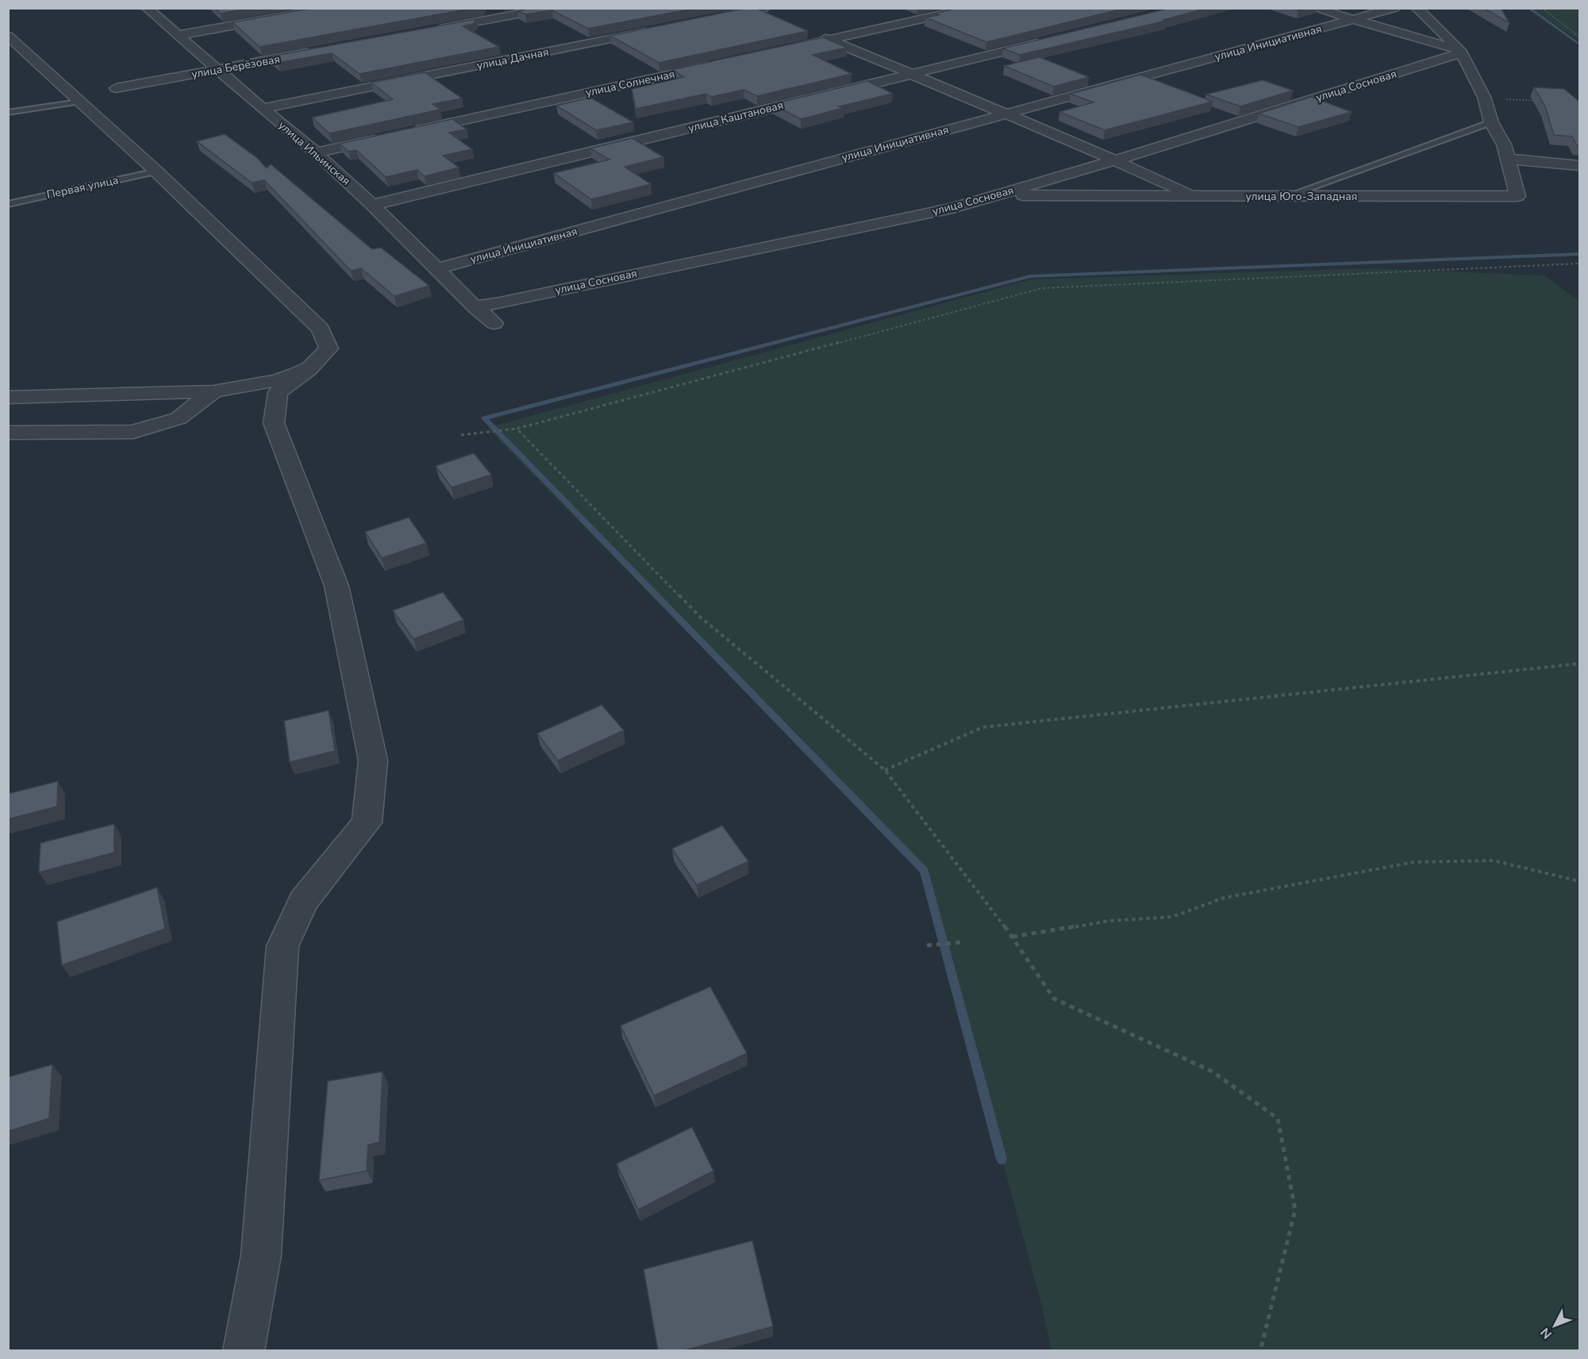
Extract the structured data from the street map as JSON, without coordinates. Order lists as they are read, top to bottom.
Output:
{
  "streets": {
    "street": [
      "улица Инициативная",
      "улица Дачная",
      "улица Берёзовая",
      "улица Солнечная",
      "улица Сосновая",
      "улица Каштановая",
      "улица Ильинская",
      "улица Юго-Западная"
    ],
    "lane": ["Первая улица"]
  },
  "crossings": [
    ["улица Инициативная", "улица Ильинская"],
    ["улица Дачная", "улица Ильинская"],
    ["улица Берёзовая", "улица Ильинская"],
    ["улица Сосновая", "улица Ильинская"],
    ["улица Сосновая", "улица Юго-Западная"],
    ["улица Каштановая", "улица Ильинская"]
  ],
  "north": "bottom left"
}
